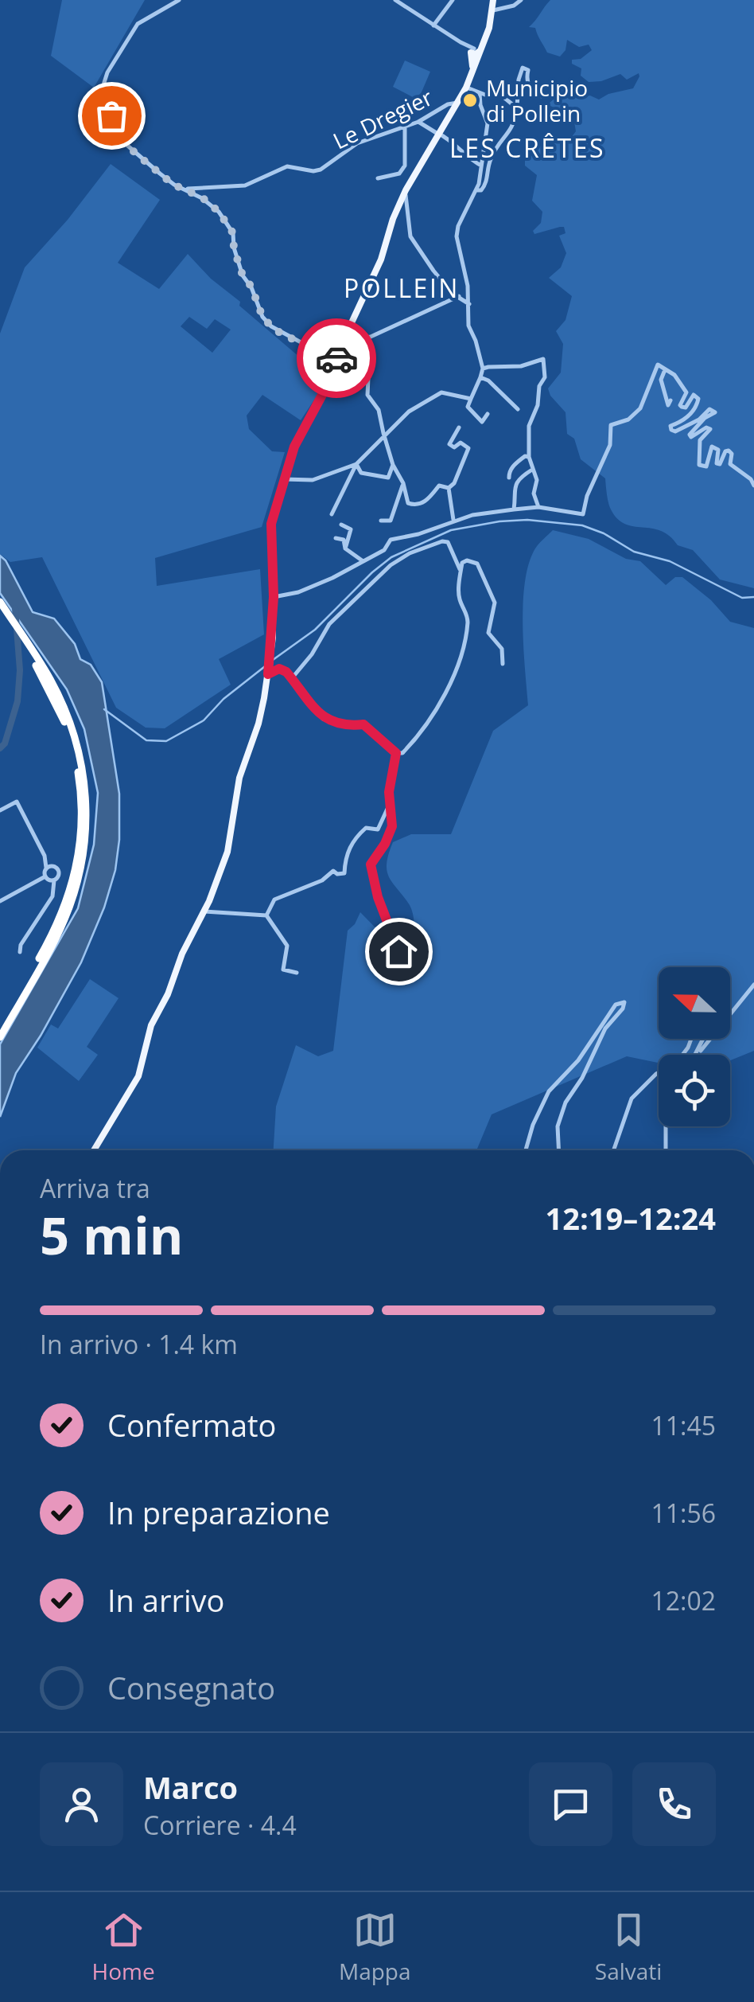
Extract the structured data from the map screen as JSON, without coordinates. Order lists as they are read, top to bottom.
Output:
{
  "streets": {
    "street": ["Le Dregier"]
  },
  "districts": ["LES CRÊTES", "POLLEIN"],
  "places": ["Municipio di Pollein"],
  "north": "left",
  "page": {
    "heading": ["5 min", "Arriva tra", "12:19–12:24"],
    "panel": ["Marco", "Corriere · 4.4"],
    "bar": "In arrivo · 1.4 km",
    "list": [
      ["Confermato", "11:45"],
      ["In preparazione", "11:56"],
      ["In arrivo", "12:02"],
      "Consegnato"
    ],
    "tabs": ["Home", "Mappa", "Salvati"]
  }
}
